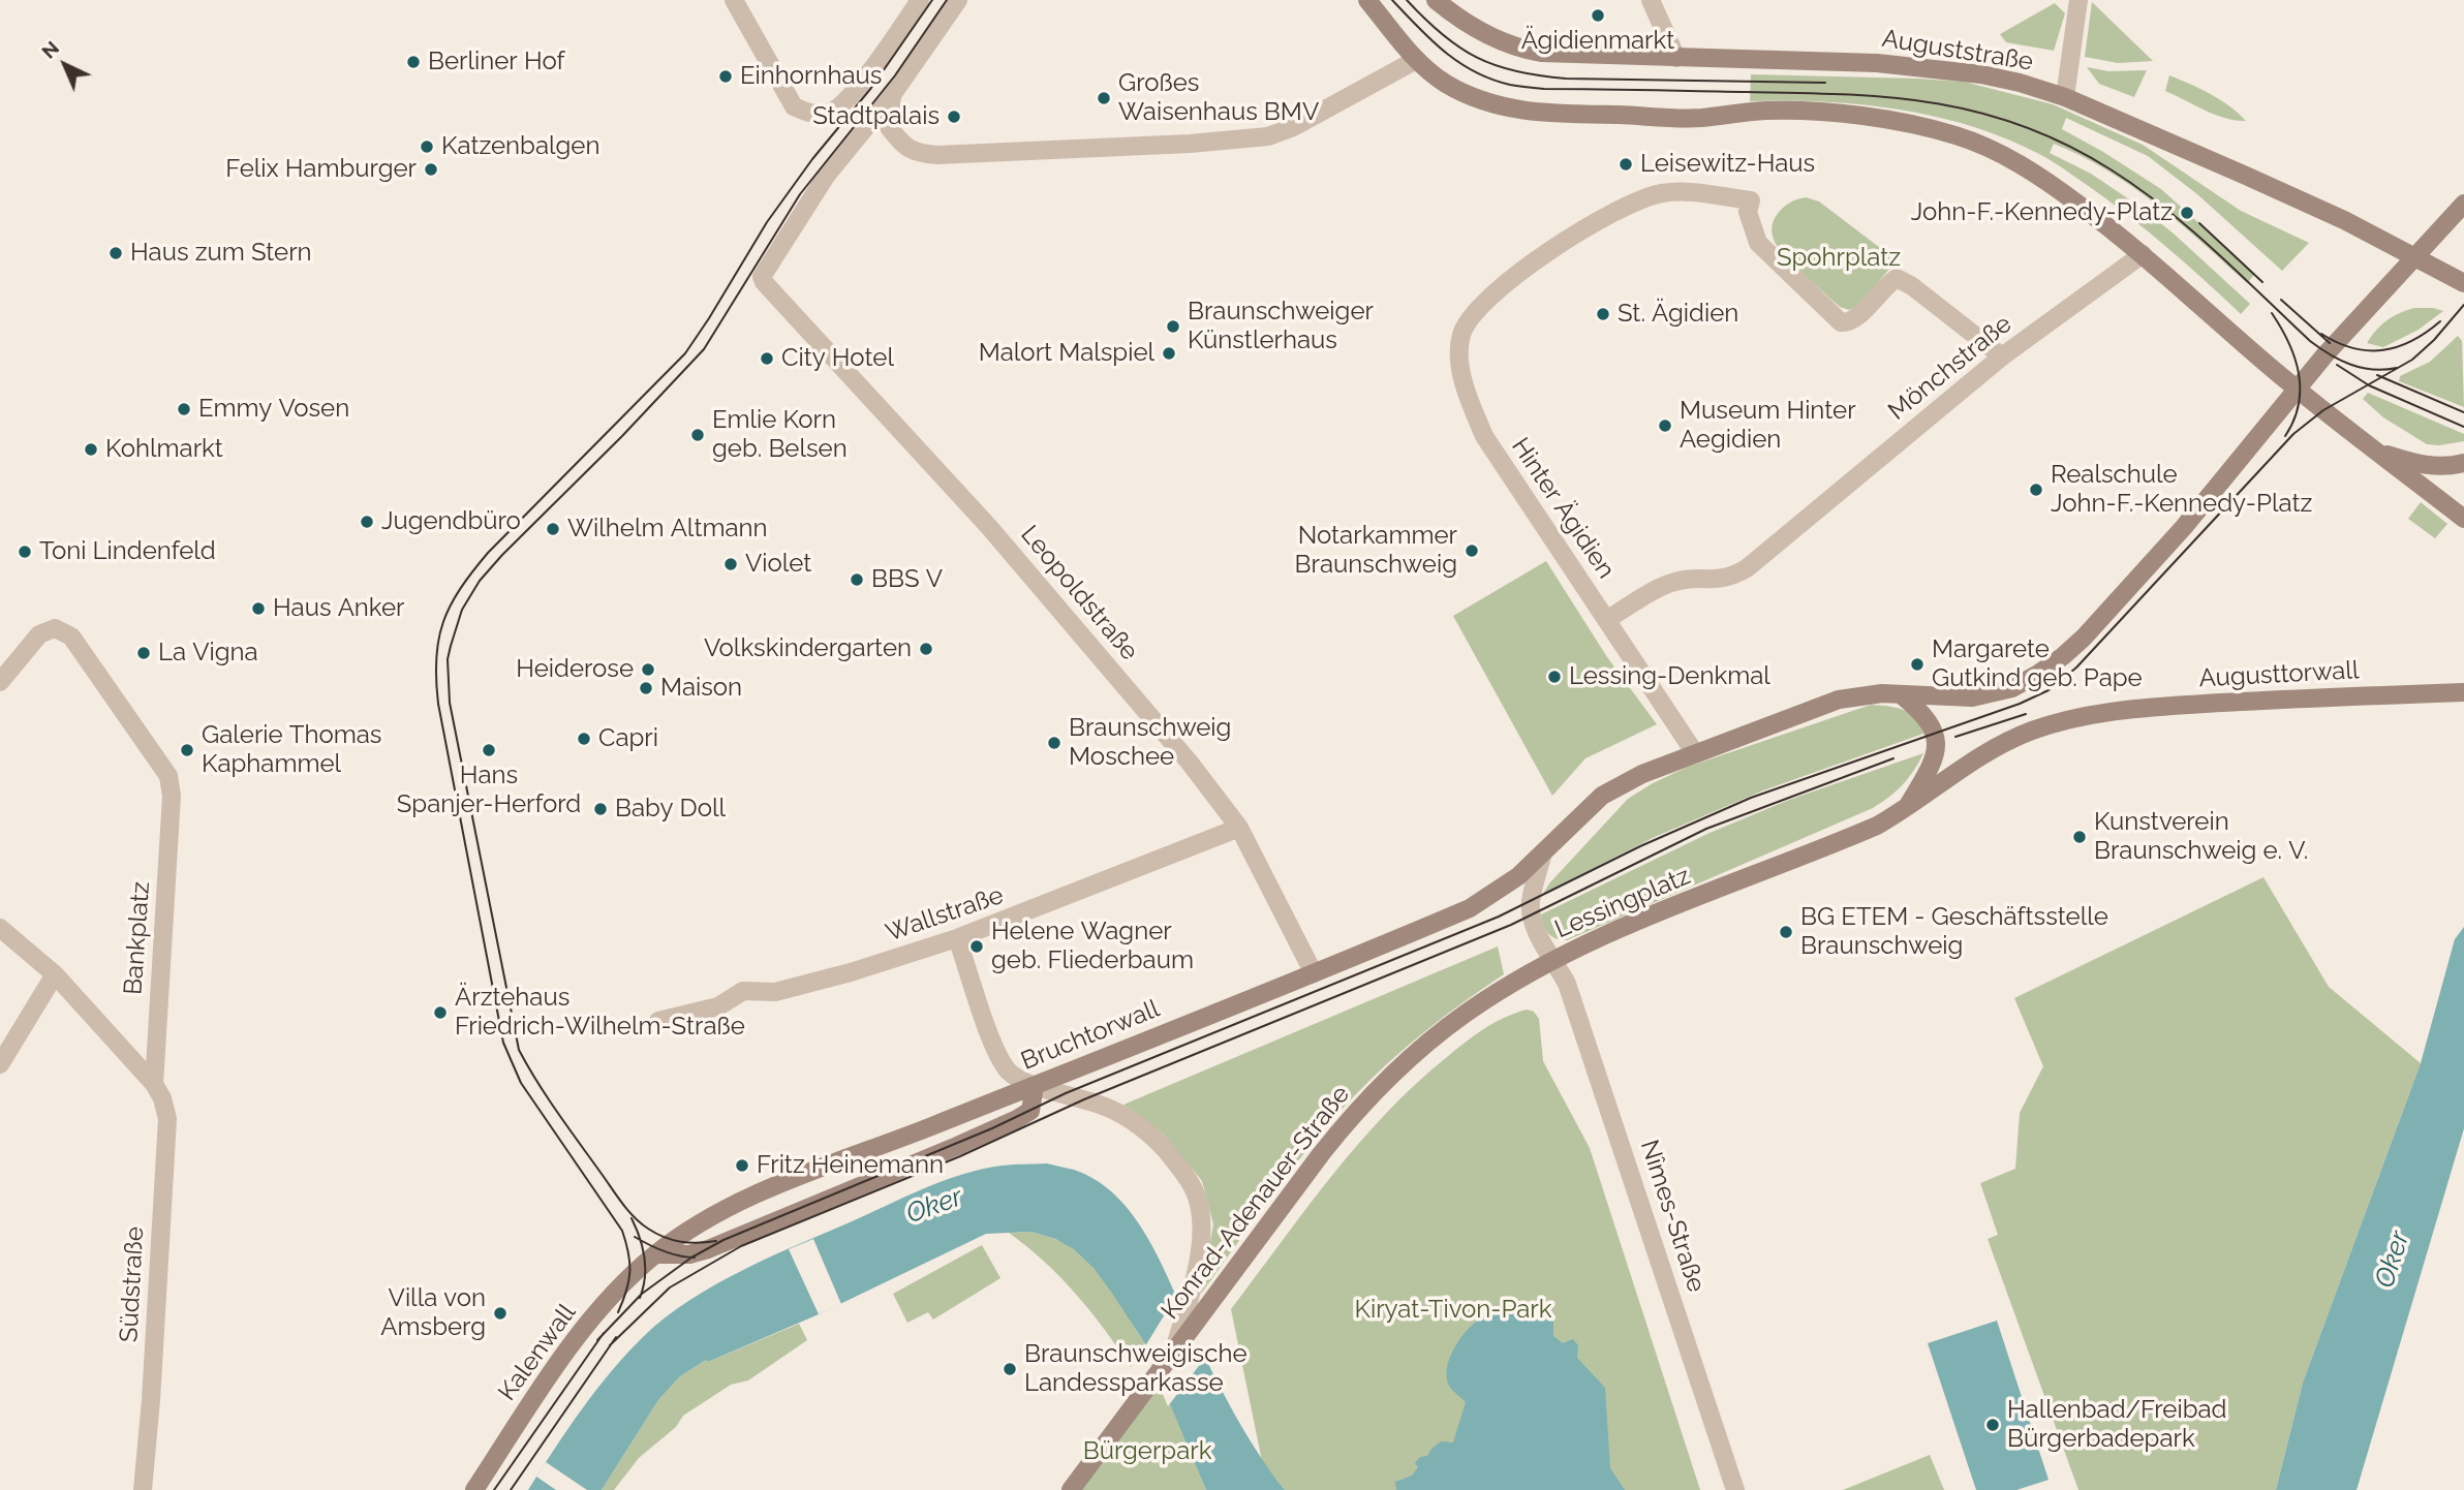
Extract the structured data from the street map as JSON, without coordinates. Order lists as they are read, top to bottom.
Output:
{
  "streets": {
    "main road": [
      "Auguststraße",
      "Augusttorwall",
      "Lessingplatz",
      "Bruchtorwall",
      "Konrad-Adenauer-Straße",
      "Kalenwall"
    ],
    "street": [
      "Mönchstraße",
      "Hinter Ägidien",
      "Leopoldstraße",
      "Wallstraße",
      "Bankplatz",
      "Nîmes-Straße",
      "Südstraße"
    ]
  },
  "crossings": [
    ["Mönchstraße", "Hinter Ägidien"],
    ["Leopoldstraße", "Wallstraße"],
    ["Leopoldstraße", "Bruchtorwall"],
    ["Augusttorwall", "Lessingplatz"],
    ["Lessingplatz", "Bruchtorwall"],
    ["Lessingplatz", "Konrad-Adenauer-Straße"],
    ["Lessingplatz", "Nîmes-Straße"],
    ["Bankplatz", "Südstraße"],
    ["Bruchtorwall", "Kalenwall"],
    ["Konrad-Adenauer-Straße", "Nîmes-Straße"]
  ],
  "water": ["Oker"],
  "parks": ["Spohrplatz", "Kiryat-Tivon-Park", "Bürgerpark"],
  "places": [
    "Ägidienmarkt",
    "Berliner Hof",
    "Einhornhaus",
    "Großes Waisenhaus BMV",
    "Stadtpalais",
    "Katzenbalgen",
    "Leisewitz-Haus",
    "Felix Hamburger",
    "John-F.-Kennedy-Platz",
    "Haus zum Stern",
    "St. Ägidien",
    "Braunschweiger Künstlerhaus",
    "Malort Malspiel",
    "City Hotel",
    "Emmy Vosen",
    "Museum Hinter Aegidien",
    "Emlie Korn geb. Belsen",
    "Kohlmarkt",
    "Realschule John-F.-Kennedy-Platz",
    "Jugendbüro",
    "Wilhelm Altmann",
    "Notarkammer Braunschweig",
    "Toni Lindenfeld",
    "Violet",
    "BBS V",
    "Haus Anker",
    "Volkskindergarten",
    "La Vigna",
    "Margarete Gutkind geb. Pape",
    "Heiderose",
    "Lessing-Denkmal",
    "Maison",
    "Capri",
    "Braunschweig Moschee",
    "Galerie Thomas Kaphammel",
    "Hans Spanjer-Herford",
    "Baby Doll",
    "Kunstverein Braunschweig e. V.",
    "BG ETEM - Geschäftsstelle Braunschweig",
    "Helene Wagner geb. Fliederbaum",
    "Ärztehaus Friedrich-Wilhelm-Straße",
    "Fritz Heinemann",
    "Villa von Amsberg",
    "Braunschweigische Landessparkasse",
    "Hallenbad/Freibad Bürgerbadepark"
  ],
  "north": "top left"
}
